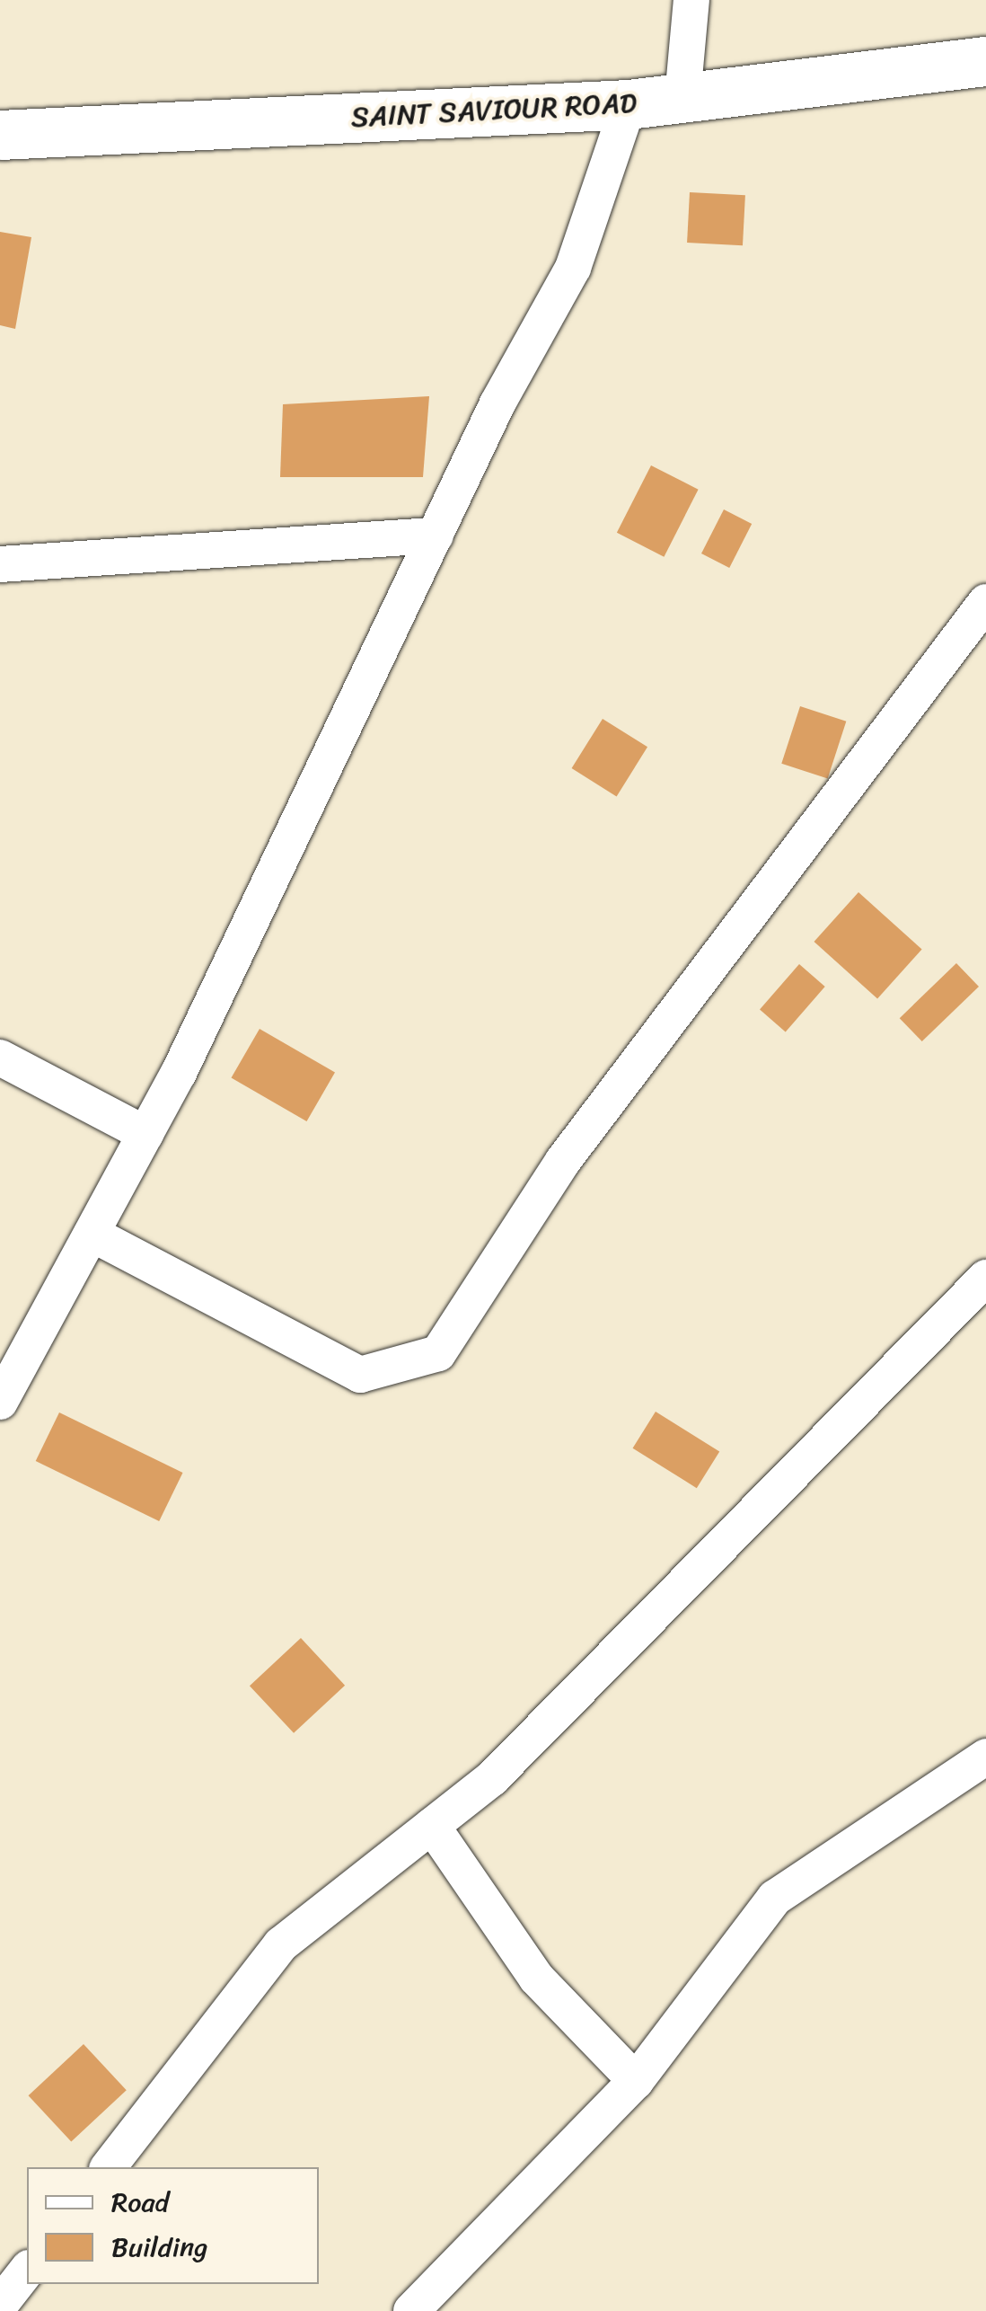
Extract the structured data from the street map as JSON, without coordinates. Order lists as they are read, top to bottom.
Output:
{
  "streets": {
    "street": ["SAINT SAVIOUR ROAD"]
  },
  "legend": ["Road", "Building"]
}
